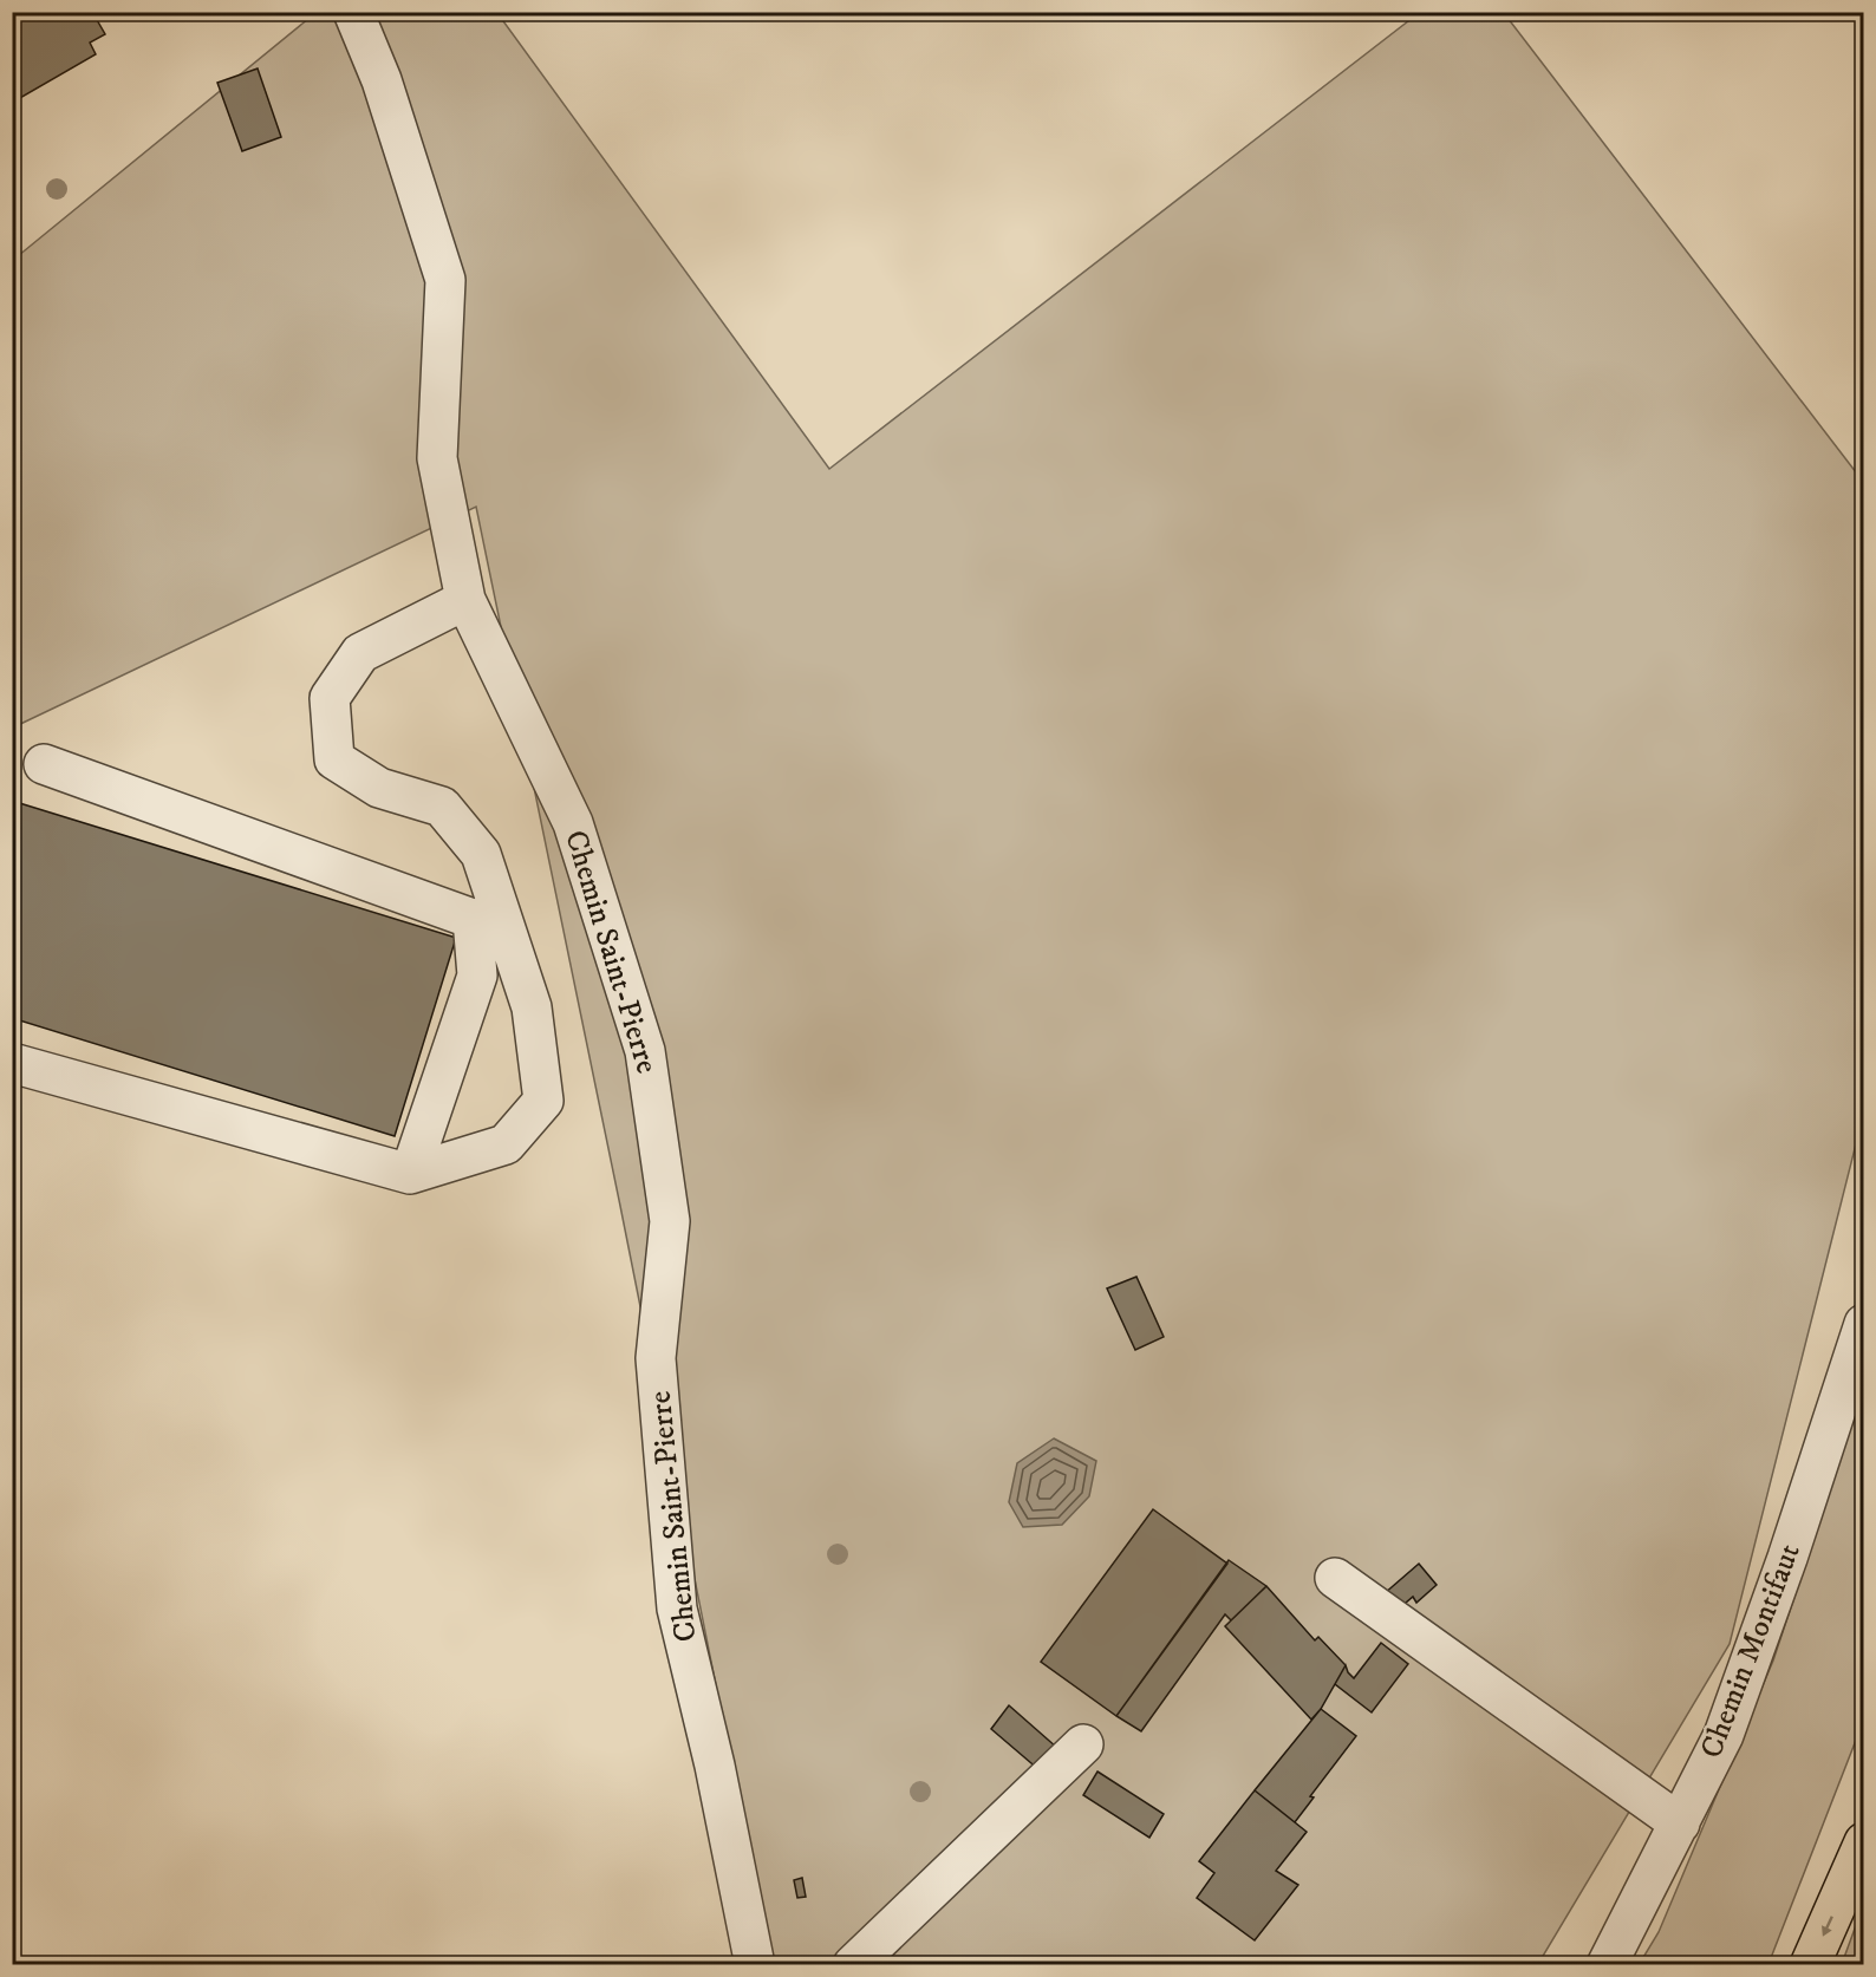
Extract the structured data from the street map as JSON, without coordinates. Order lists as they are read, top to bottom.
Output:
{
  "streets": {
    "street": ["Chemin Saint-Pierre", "Chemin Montifaut"]
  }
}
